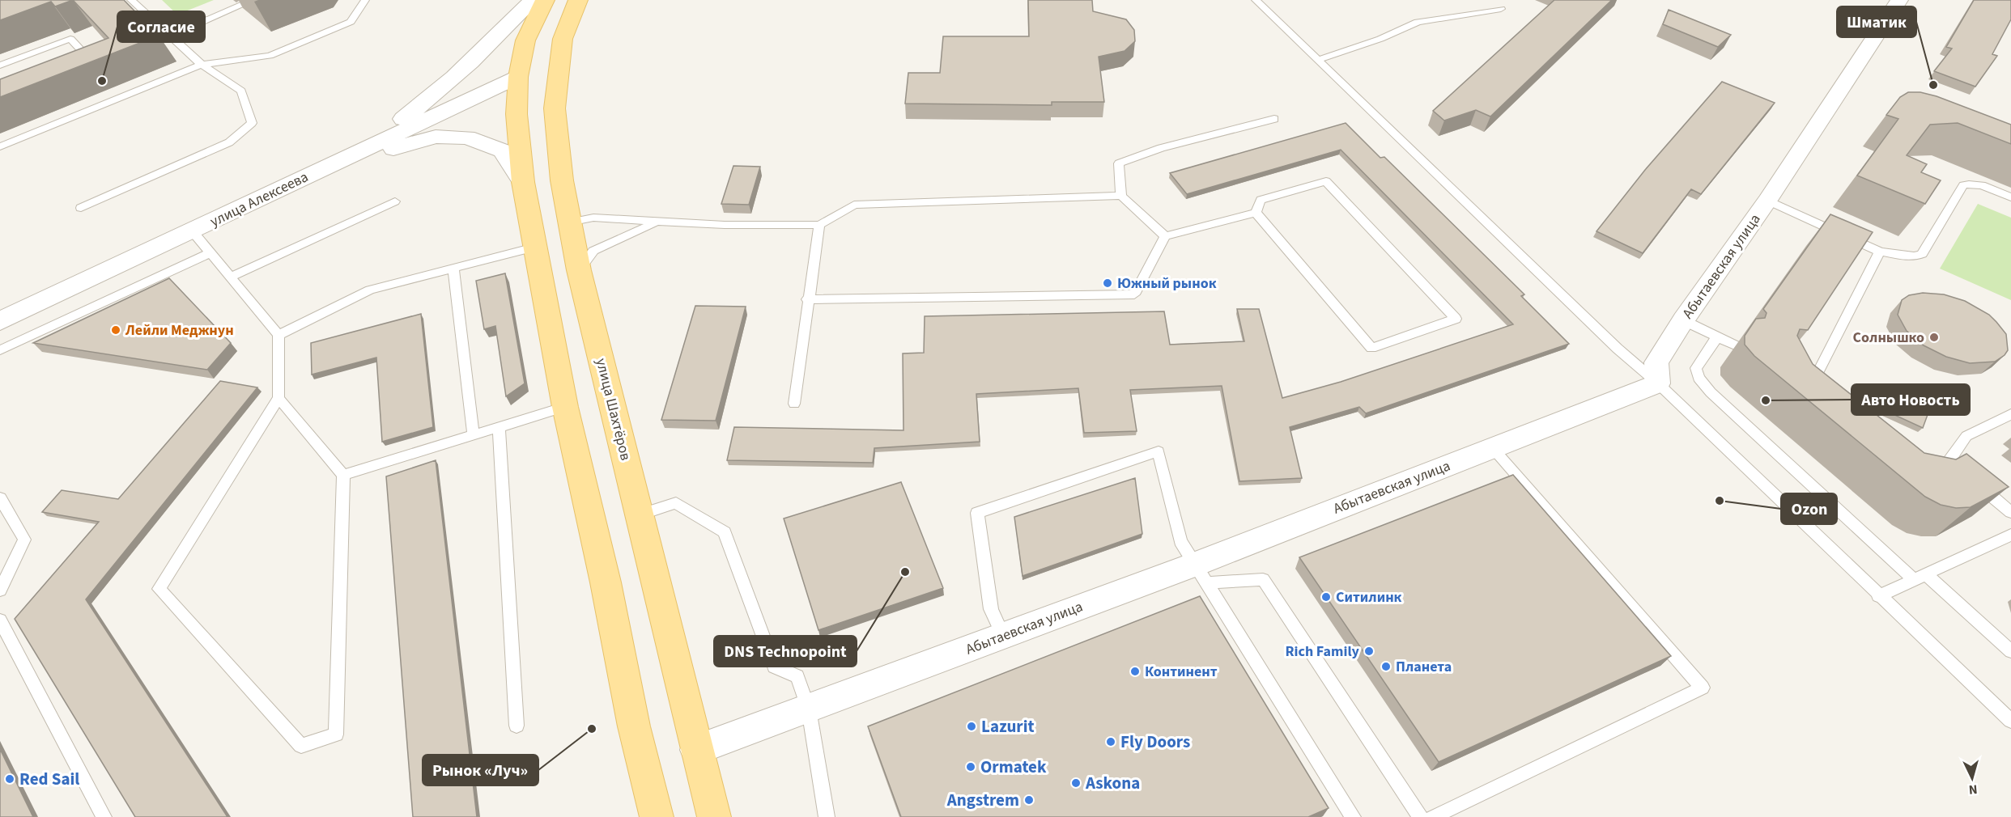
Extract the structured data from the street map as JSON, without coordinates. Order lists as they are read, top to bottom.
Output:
{
  "streets": {
    "main road": ["улица Шахтёров"],
    "street": ["улица Алексеева", "Абытаевская улица"]
  },
  "crossings": [
    ["улица Алексеева", "улица Шахтёров"],
    ["Абытаевская улица", "улица Шахтёров"]
  ],
  "places": [
    "Согласие",
    "Шматик",
    "Южный рынок",
    "Лейли Меджнун",
    "Солнышко",
    "Авто Новость",
    "Ozon",
    "DNS Technopoint",
    "Ситилинк",
    "Rich Family",
    "Планета",
    "Континент",
    "Lazurit",
    "Рынок «Луч»",
    "Fly Doors",
    "Ormatek",
    "Red Sail",
    "Askona",
    "Angstrem"
  ],
  "north": "bottom"
}
